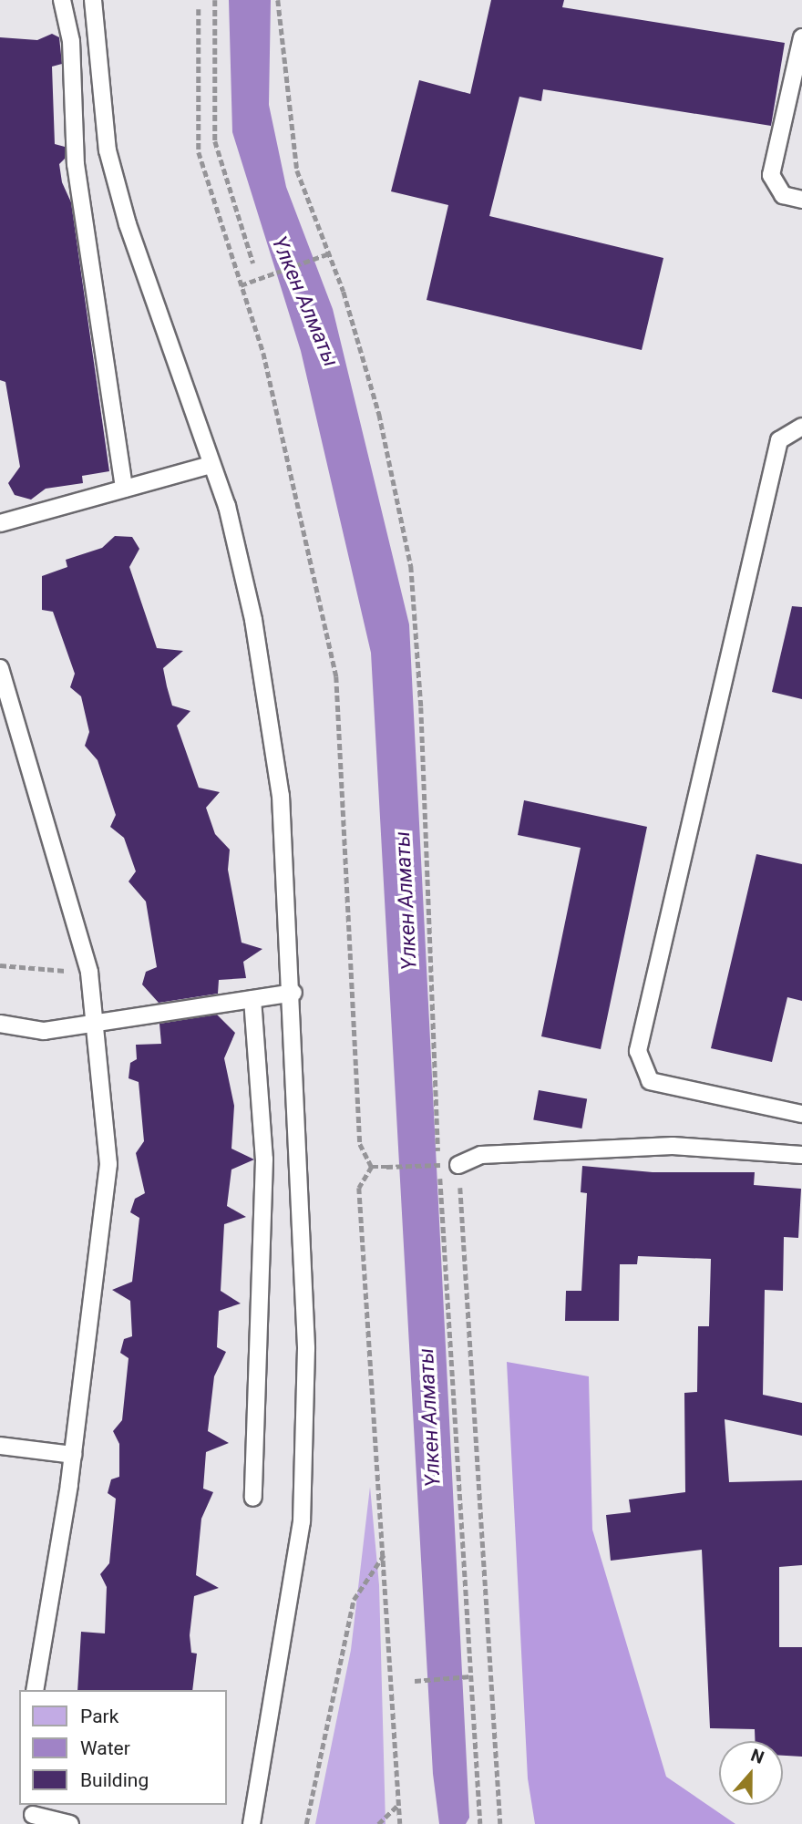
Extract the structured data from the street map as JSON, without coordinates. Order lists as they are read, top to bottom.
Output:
{
  "water": ["Үлкен Алматы"],
  "legend": ["Park", "Water", "Building"],
  "north": "top"
}
